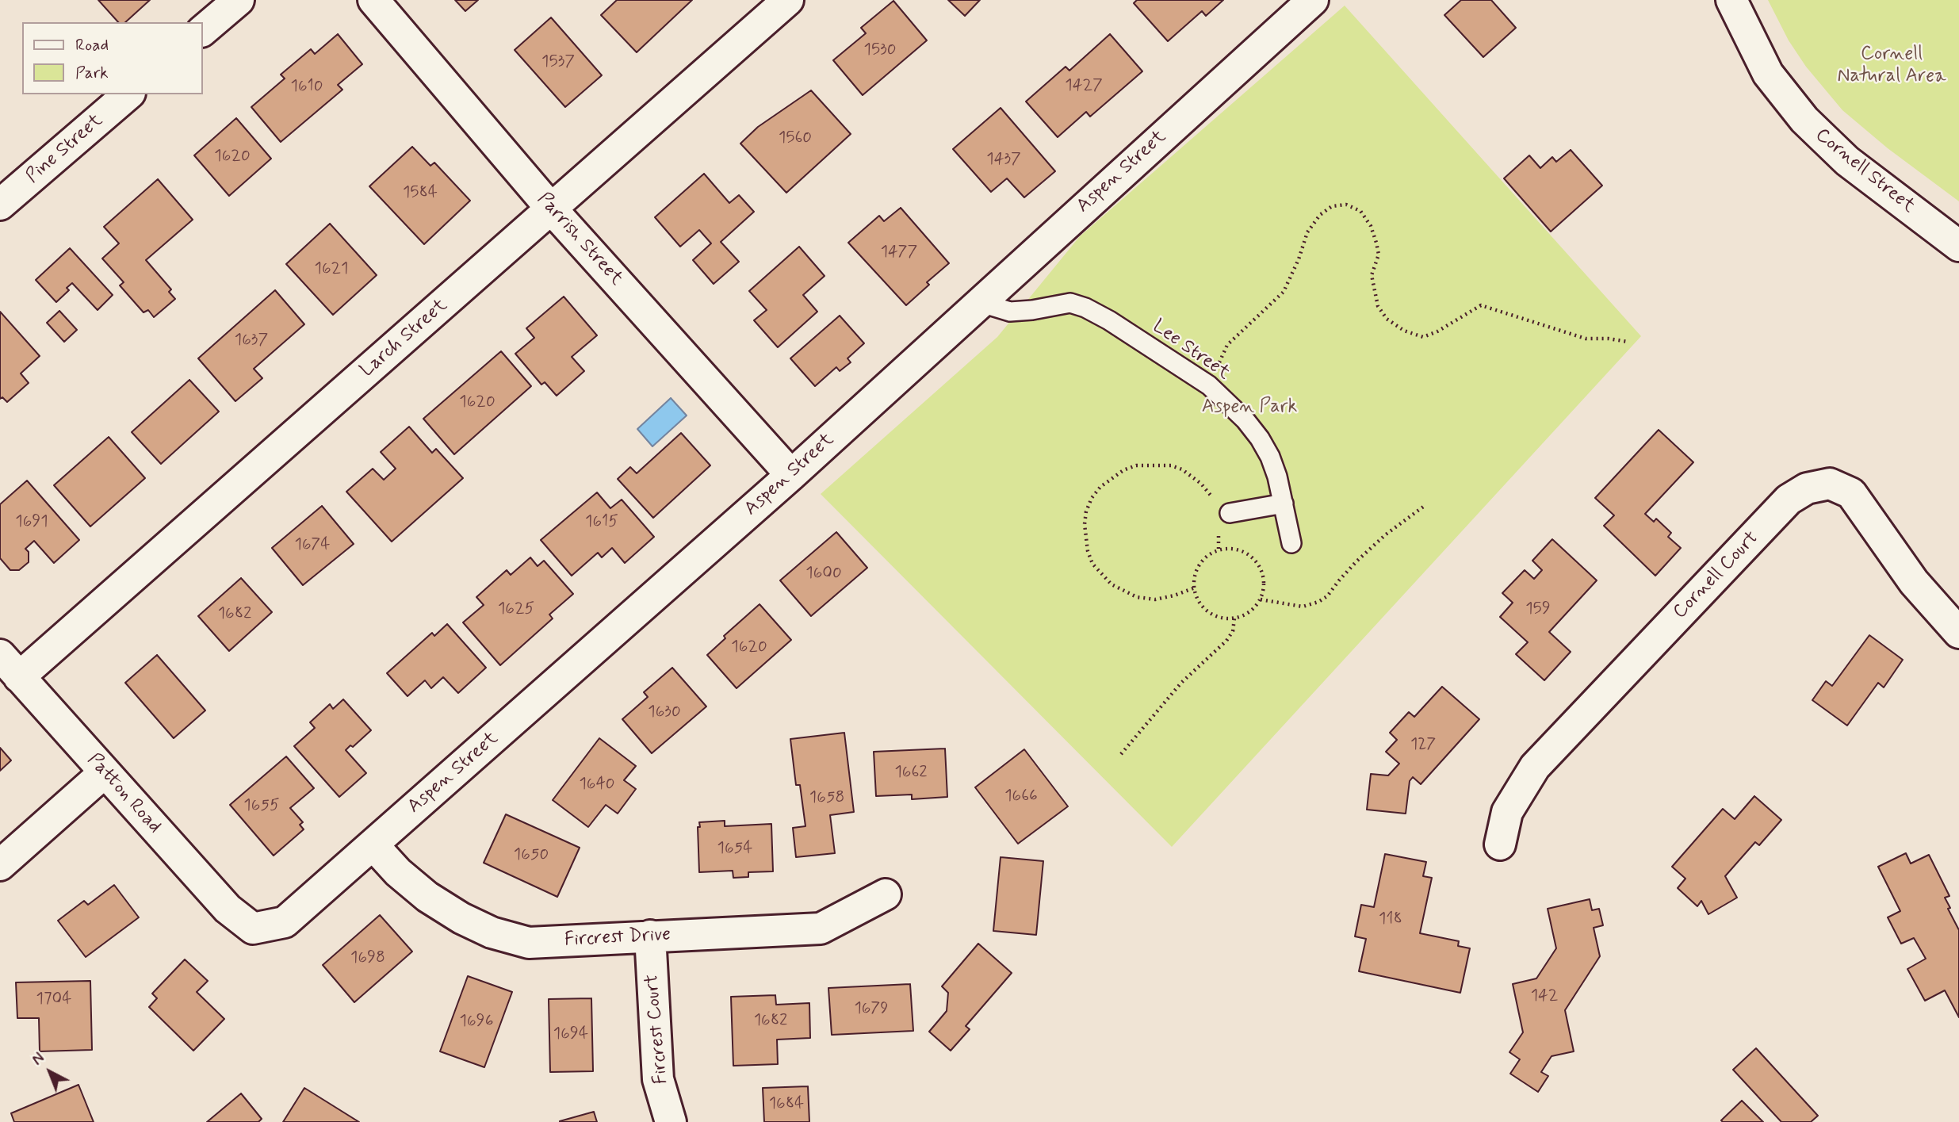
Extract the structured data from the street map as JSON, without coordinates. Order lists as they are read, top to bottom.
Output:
{
  "streets": {
    "street": [
      "Pine Street",
      "Cornell Street",
      "Aspen Street",
      "Parrish Street",
      "Larch Street",
      "Cornell Court",
      "Patton Road",
      "Fircrest Drive",
      "Fircrest Court"
    ],
    "lane": ["Lee Street"]
  },
  "crossings": [
    ["Aspen Street", "Parrish Street"],
    ["Aspen Street", "Lee Street"],
    ["Aspen Street", "Patton Road"],
    ["Aspen Street", "Fircrest Drive"],
    ["Parrish Street", "Larch Street"],
    ["Larch Street", "Patton Road"],
    ["Fircrest Drive", "Fircrest Court"]
  ],
  "parks": ["Cornell Natural Area", "Aspen Park"],
  "house_numbers": [
    "1530",
    "1537",
    "1427",
    "1610",
    "1560",
    "1620",
    "1437",
    "1584",
    "1477",
    "1621",
    "1637",
    "1620",
    "1691",
    "1615",
    "1674",
    "1600",
    "1625",
    "159",
    "1682",
    "1620",
    "1630",
    "127",
    "1662",
    "1640",
    "1666",
    "1658",
    "1655",
    "1654",
    "1650",
    "118",
    "1698",
    "142",
    "1704",
    "1679",
    "1682",
    "1696",
    "1694",
    "1684"
  ],
  "legend": ["Road", "Park"],
  "north": "top left"
}
